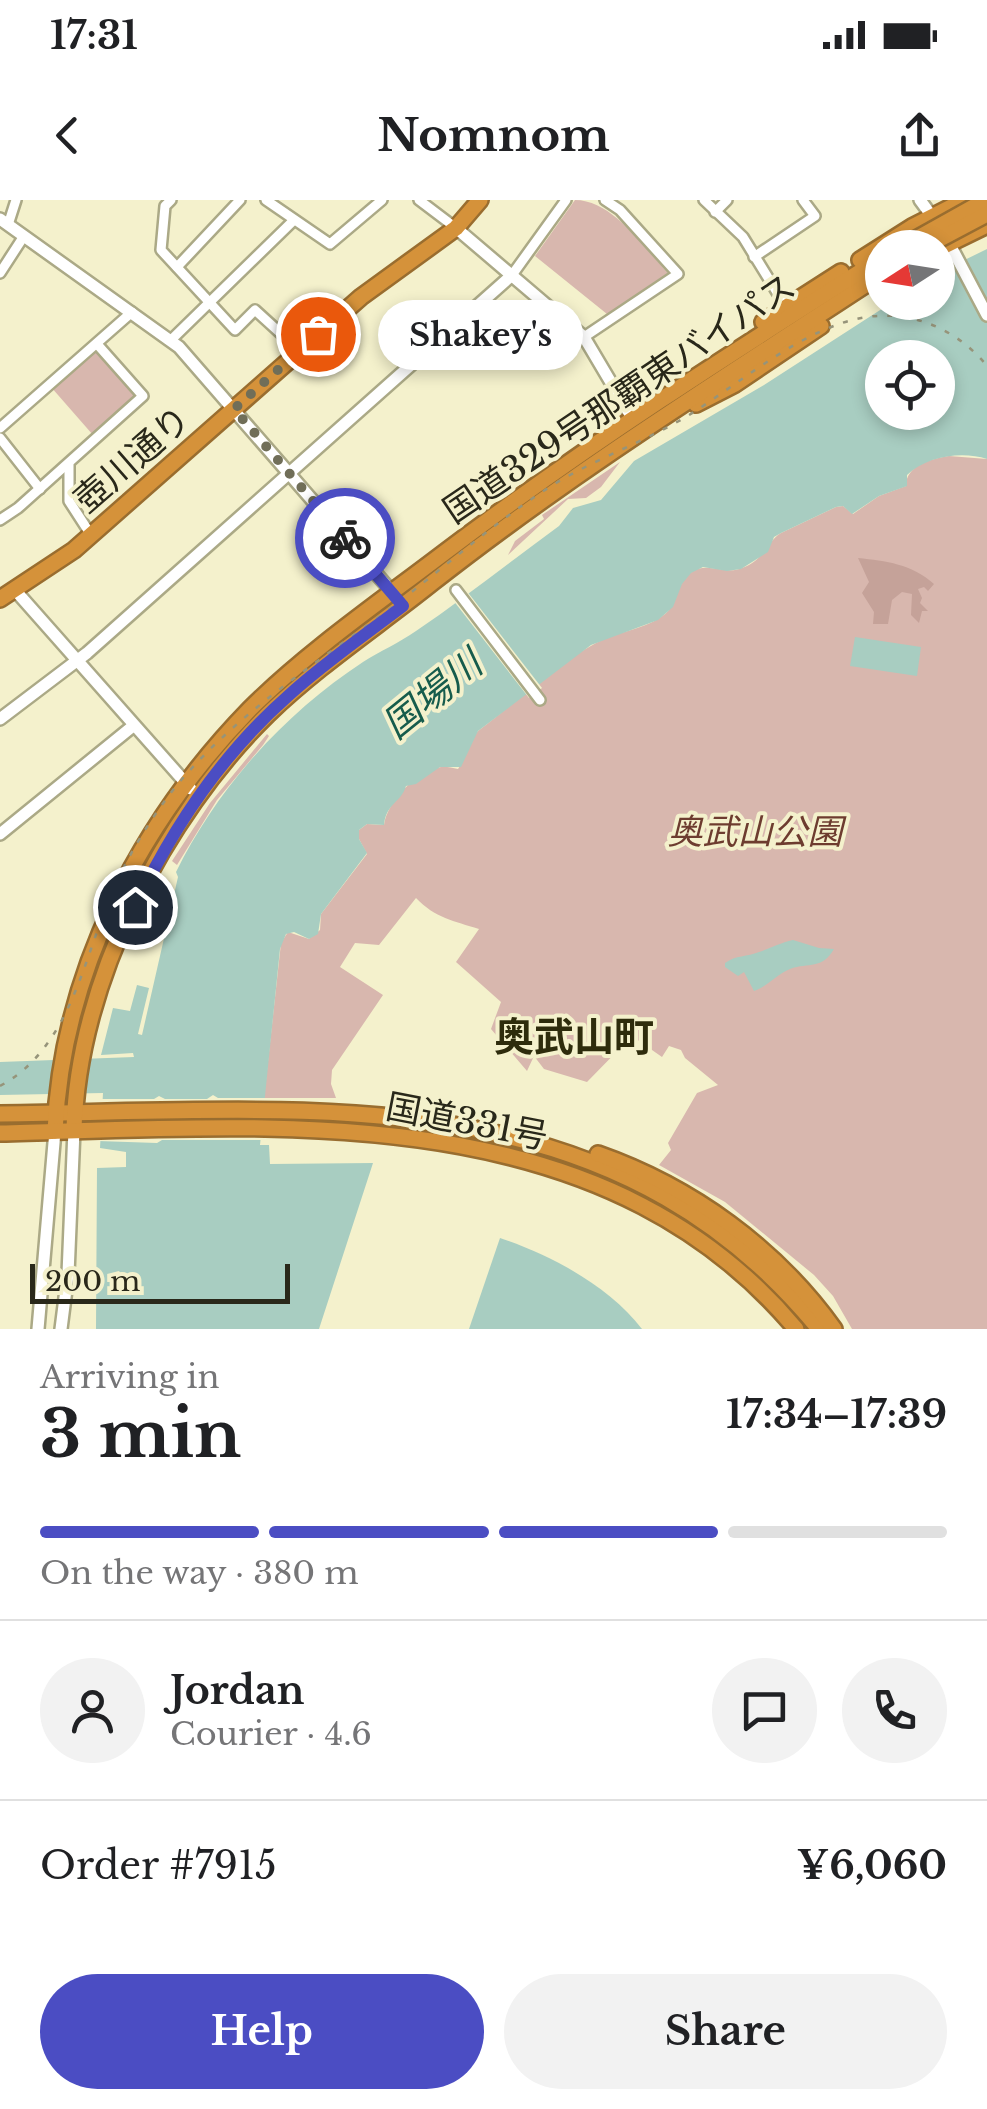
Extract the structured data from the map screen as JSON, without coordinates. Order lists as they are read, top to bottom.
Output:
{
  "streets": {
    "highway": ["国道329号那覇東バイパス", "壺川通り", "国道331号"]
  },
  "crossings": [
    ["国道329号那覇東バイパス", "国道331号"]
  ],
  "districts": ["奥武山町"],
  "water": ["国場川"],
  "parks": ["奥武山公園"],
  "places": ["Shakey's"],
  "scale_bar": "200 m",
  "north": "left",
  "page": {
    "status": "17:31",
    "header": "Nomnom",
    "bubble": "Shakey's",
    "scale": "200 m",
    "heading": ["3 min", "Arriving in", "17:34–17:39"],
    "panel": [
      "Jordan",
      "Courier · 4.6",
      "Order #7915",
      "¥6,060"
    ],
    "bar": "On the way · 380 m",
    "buttons": ["Help", "Share"]
  }
}
